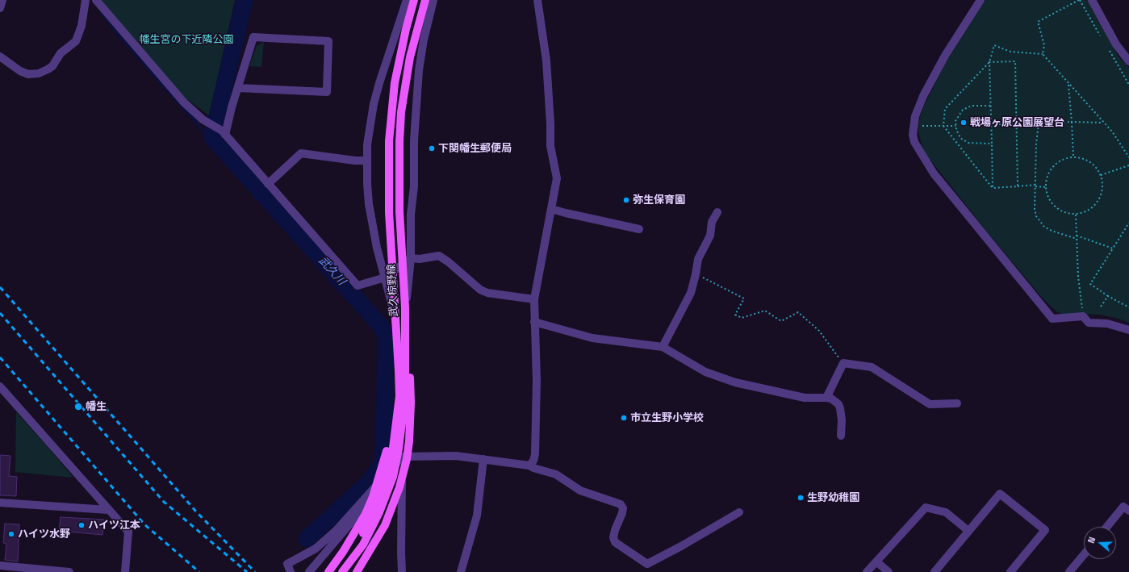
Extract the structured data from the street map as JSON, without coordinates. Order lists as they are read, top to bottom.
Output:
{
  "streets": {
    "main road": ["武久椋野線"]
  },
  "water": ["武久川"],
  "parks": ["幡生宮の下近隣公園"],
  "places": [
    "戦場ヶ原公園展望台",
    "下関幡生郵便局",
    "弥生保育園",
    "幡生",
    "市立生野小学校",
    "生野幼稚園",
    "ハイツ江本",
    "ハイツ水野"
  ],
  "north": "left"
}
